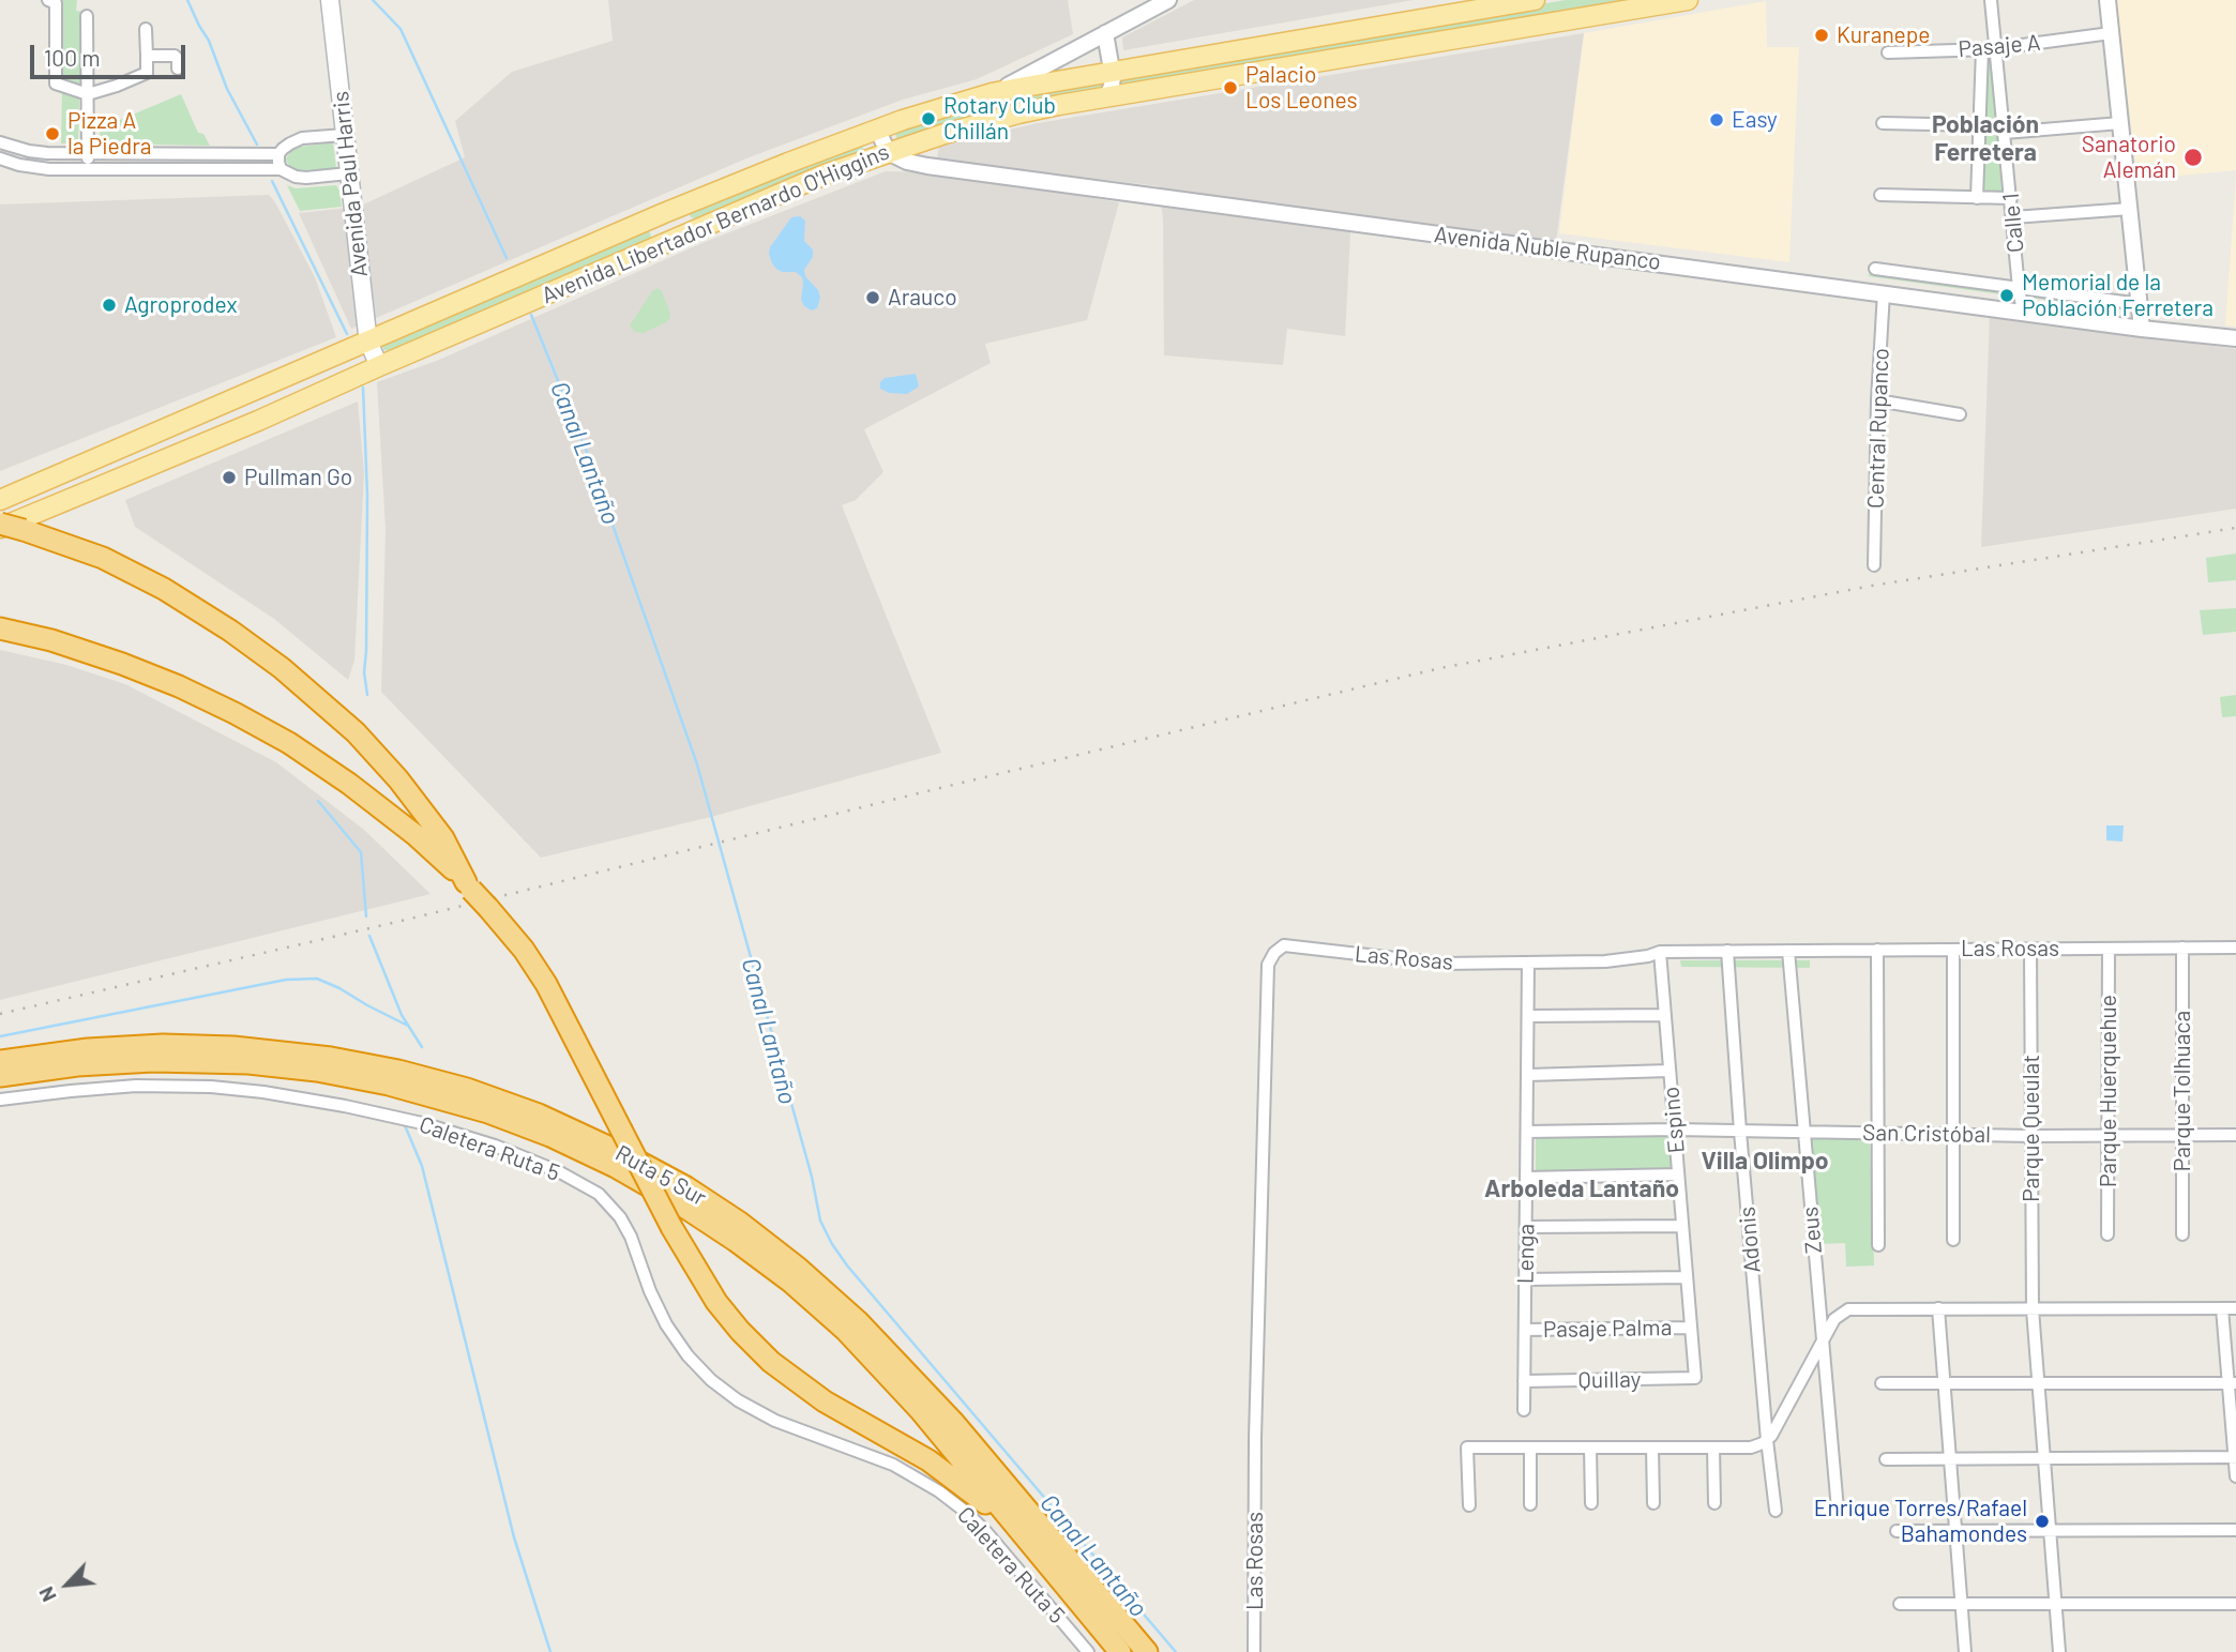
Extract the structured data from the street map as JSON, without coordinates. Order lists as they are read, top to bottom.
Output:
{
  "streets": {
    "highway": ["Ruta 5 Sur"],
    "main road": ["Avenida Paul Harris", "Avenida Libertador Bernardo O'Higgins"],
    "street": [
      "Pasaje A",
      "Calle 1",
      "Avenida Ñuble Rupanco",
      "Central Rupanco",
      "Las Rosas",
      "Parque Huerquehue",
      "Parque Tolhuaca",
      "Espino",
      "Parque Queulat",
      "San Cristóbal",
      "Caletera Ruta 5",
      "Zeus",
      "Adonis",
      "Lenga",
      "Pasaje Palma",
      "Quillay"
    ]
  },
  "crossings": [
    ["Pasaje A", "Calle 1"],
    ["Avenida Paul Harris", "Avenida Libertador Bernardo O'Higgins"],
    ["Calle 1", "Avenida Ñuble Rupanco"],
    ["Avenida Libertador Bernardo O'Higgins", "Avenida Ñuble Rupanco"],
    ["Avenida Ñuble Rupanco", "Central Rupanco"],
    ["Las Rosas", "Parque Huerquehue"],
    ["Las Rosas", "Parque Tolhuaca"],
    ["Las Rosas", "Espino"],
    ["Las Rosas", "Parque Queulat"],
    ["Las Rosas", "Zeus"],
    ["Las Rosas", "Adonis"],
    ["Las Rosas", "Lenga"],
    ["Parque Huerquehue", "San Cristóbal"],
    ["Parque Tolhuaca", "San Cristóbal"],
    ["Espino", "San Cristóbal"],
    ["Espino", "Pasaje Palma"],
    ["Espino", "Quillay"],
    ["Parque Queulat", "San Cristóbal"],
    ["San Cristóbal", "Zeus"],
    ["San Cristóbal", "Adonis"],
    ["San Cristóbal", "Lenga"],
    ["Lenga", "Pasaje Palma"],
    ["Lenga", "Quillay"]
  ],
  "districts": ["Población Ferretera", "Villa Olimpo", "Arboleda Lantaño"],
  "water": ["Canal Lantaño"],
  "places": [
    "Kuranepe",
    "Palacio Los Leones",
    "Rotary Club Chillán",
    "Easy",
    "Pizza A la Piedra",
    "Sanatorio Alemán",
    "Memorial de la Población Ferretera",
    "Arauco",
    "Agroprodex",
    "Pullman Go",
    "Enrique Torres/Rafael Bahamondes"
  ],
  "scale_bar": "100 m",
  "north": "bottom left"
}
